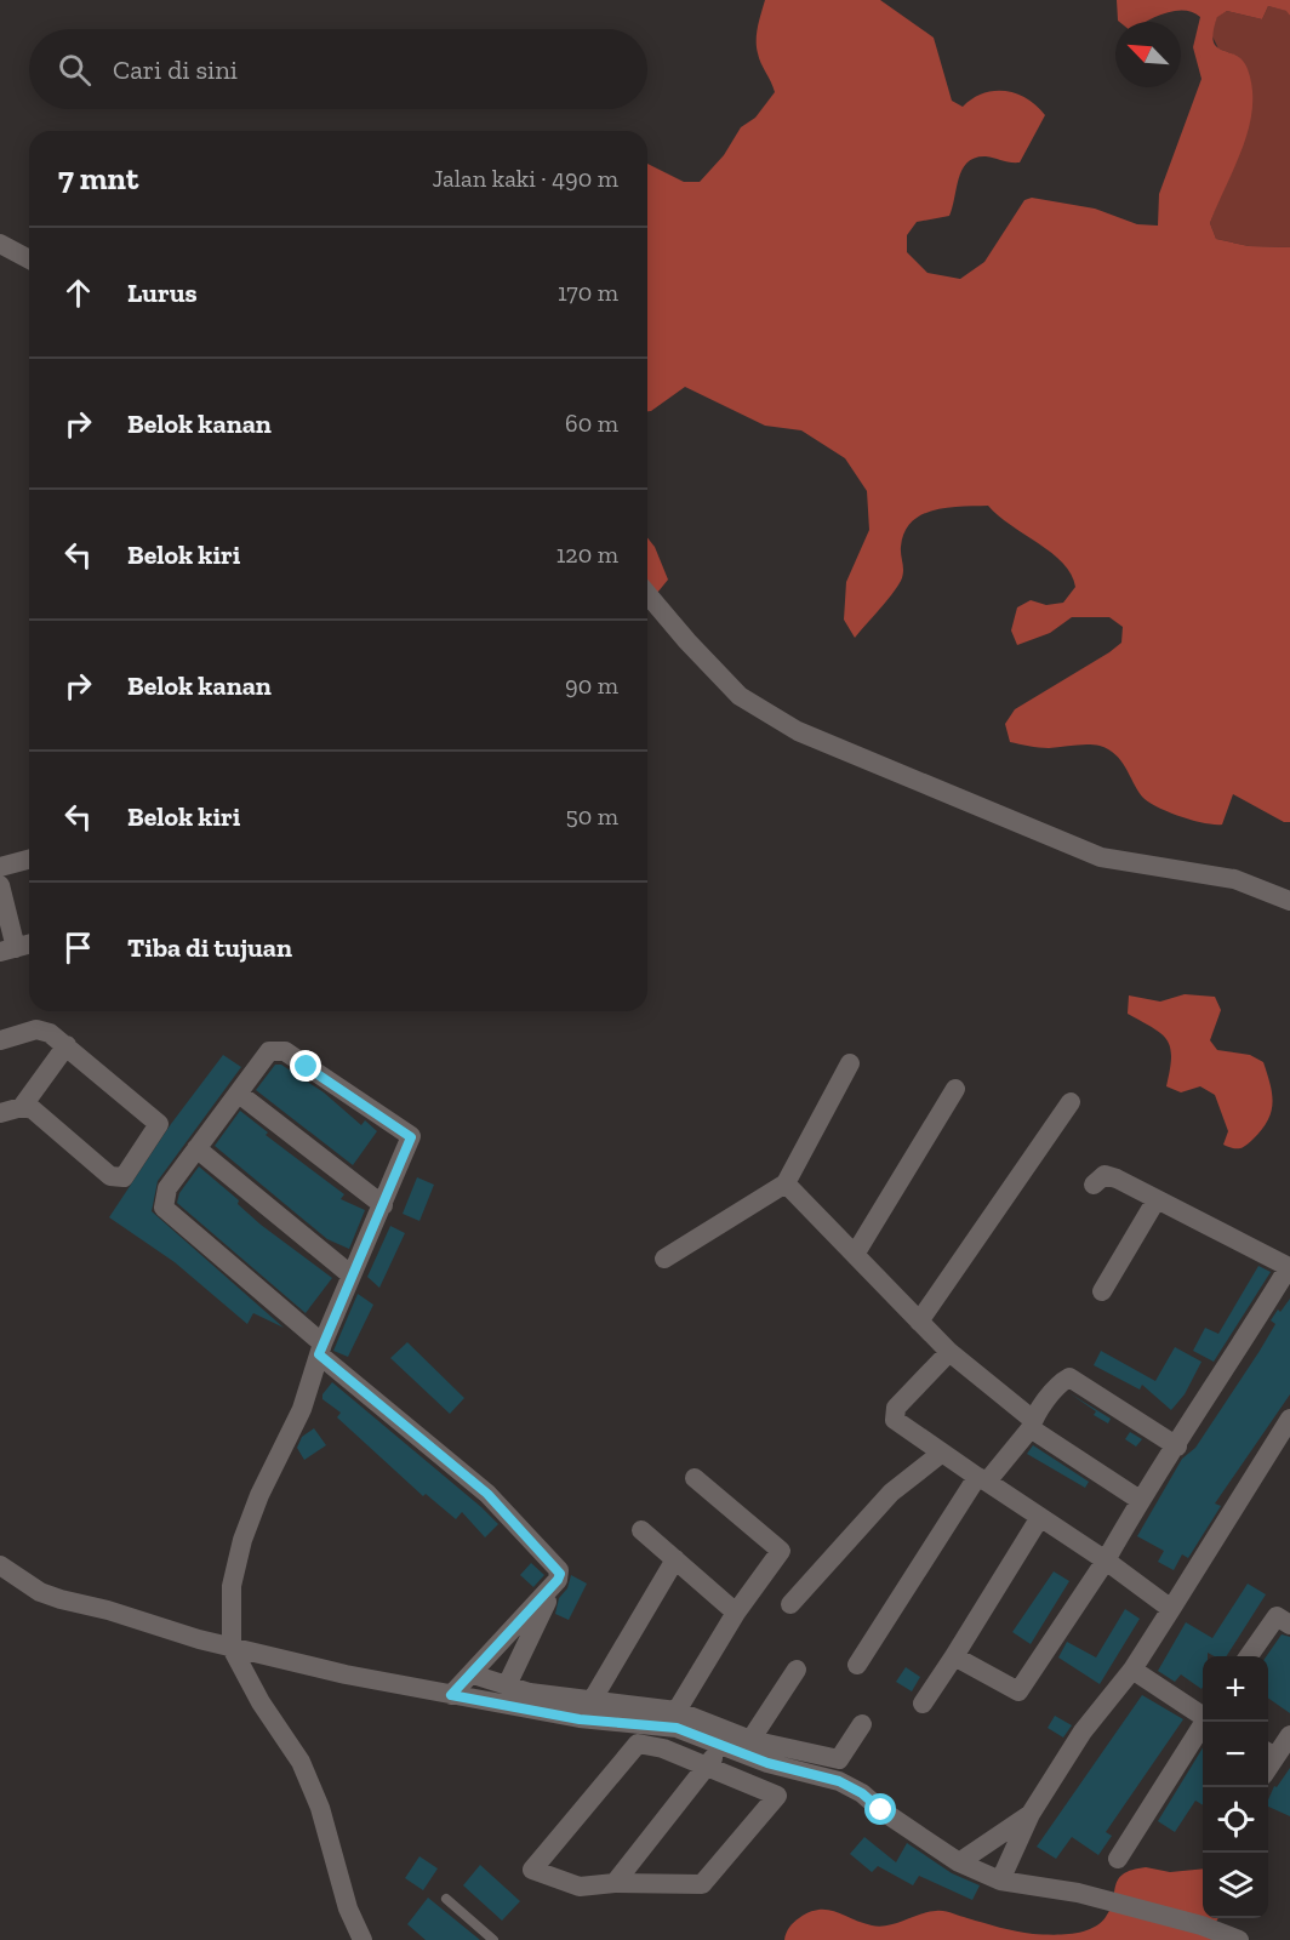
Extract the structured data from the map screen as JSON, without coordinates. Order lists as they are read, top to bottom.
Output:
{
  "north": "top left",
  "page": {
    "search": "Cari di sini",
    "heading": ["7 mnt", "Jalan kaki · 490 m"],
    "list": [
      ["Lurus", "170 m"],
      ["Belok kanan", "60 m"],
      ["Belok kiri", "120 m"],
      ["Belok kanan", "90 m"],
      ["Belok kiri", "50 m"],
      "Tiba di tujuan"
    ],
    "map_buttons": ["+", "−"]
  }
}
